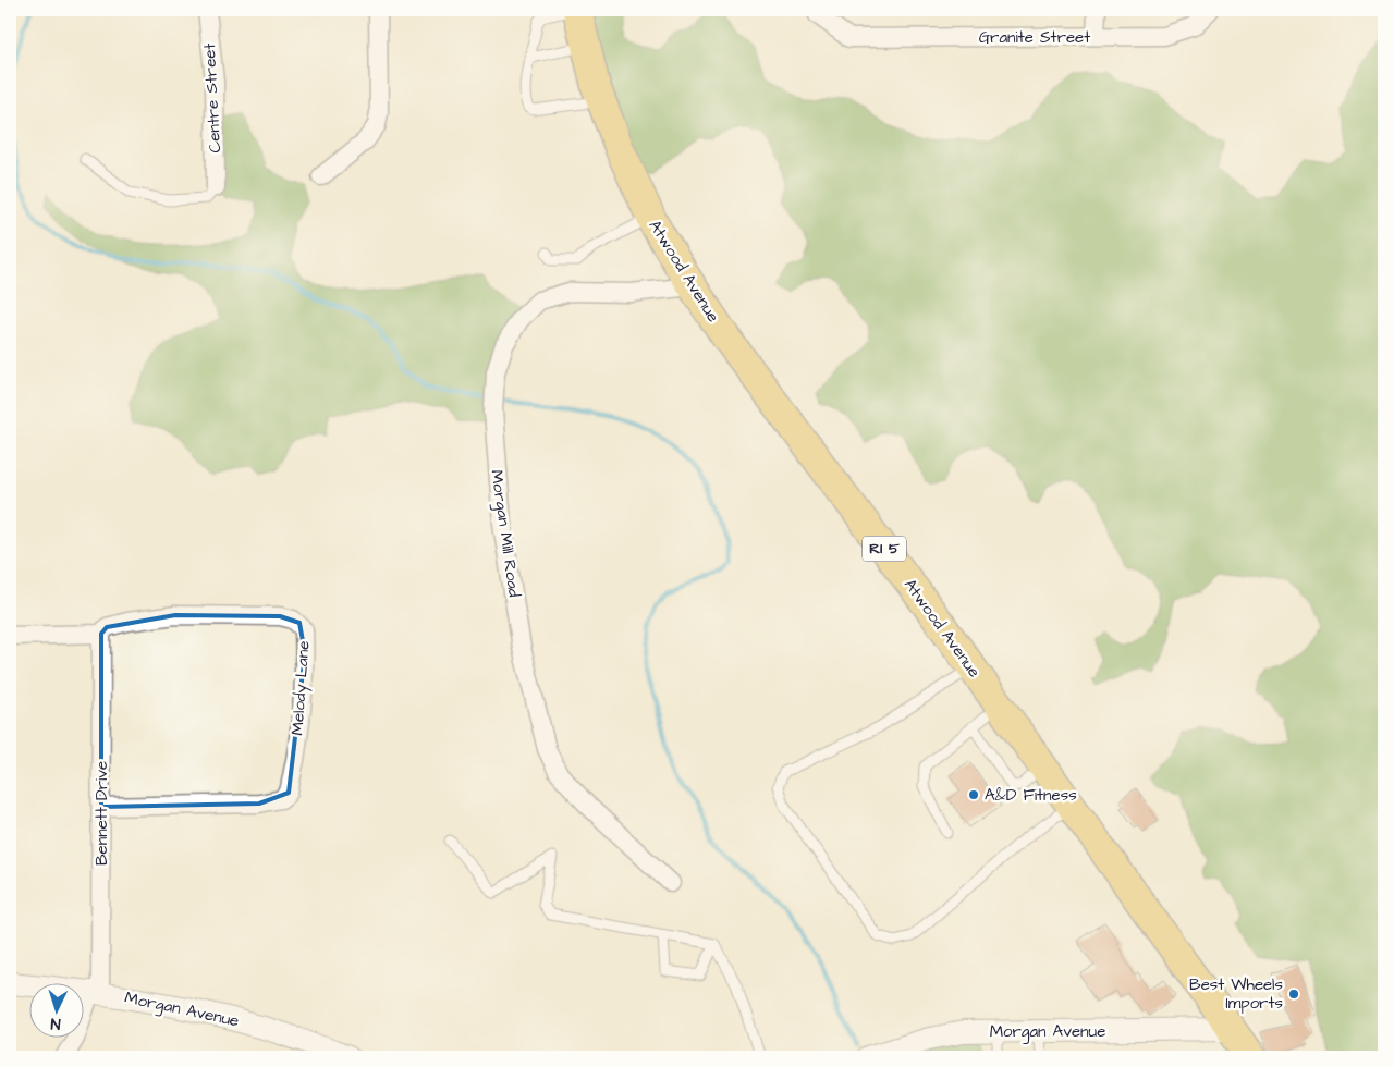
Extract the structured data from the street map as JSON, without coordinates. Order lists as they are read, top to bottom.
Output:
{
  "streets": {
    "main road": ["Atwood Avenue", "RI 5"],
    "street": [
      "Granite Street",
      "Centre Street",
      "Morgan Mill Road",
      "Melody Lane",
      "Bennett Drive",
      "Morgan Avenue"
    ]
  },
  "crossings": [
    ["Atwood Avenue", "Morgan Mill Road"],
    ["Atwood Avenue", "Morgan Avenue"],
    ["Melody Lane", "Bennett Drive"],
    ["Bennett Drive", "Morgan Avenue"]
  ],
  "places": ["A&D Fitness", "Best Wheels Imports"],
  "north": "bottom"
}
